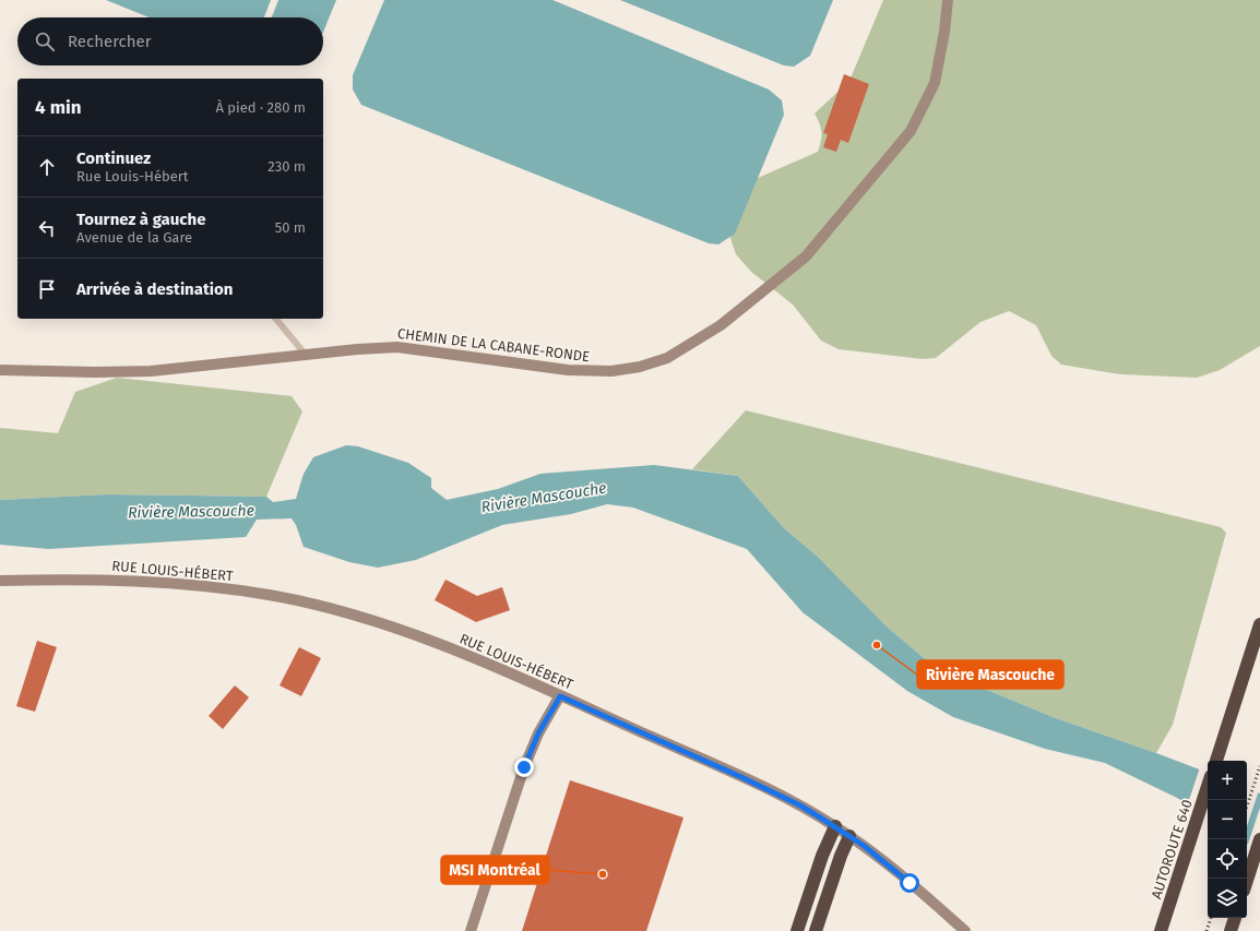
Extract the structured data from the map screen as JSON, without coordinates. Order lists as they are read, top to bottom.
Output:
{
  "streets": {
    "highway": ["AUTOROUTE 640"],
    "street": ["CHEMIN DE LA CABANE-RONDE", "RUE LOUIS-HÉBERT"]
  },
  "water": ["Rivière Mascouche"],
  "places": ["Rivière Mascouche", "MSI Montréal"],
  "page": {
    "search": "Rechercher",
    "heading": ["4 min", "À pied · 280 m"],
    "list": [
      ["Continuez", "Rue Louis-Hébert", "230 m"],
      ["Tournez à gauche", "Avenue de la Gare", "50 m"],
      "Arrivée à destination"
    ],
    "map_buttons": ["+", "−"]
  }
}
